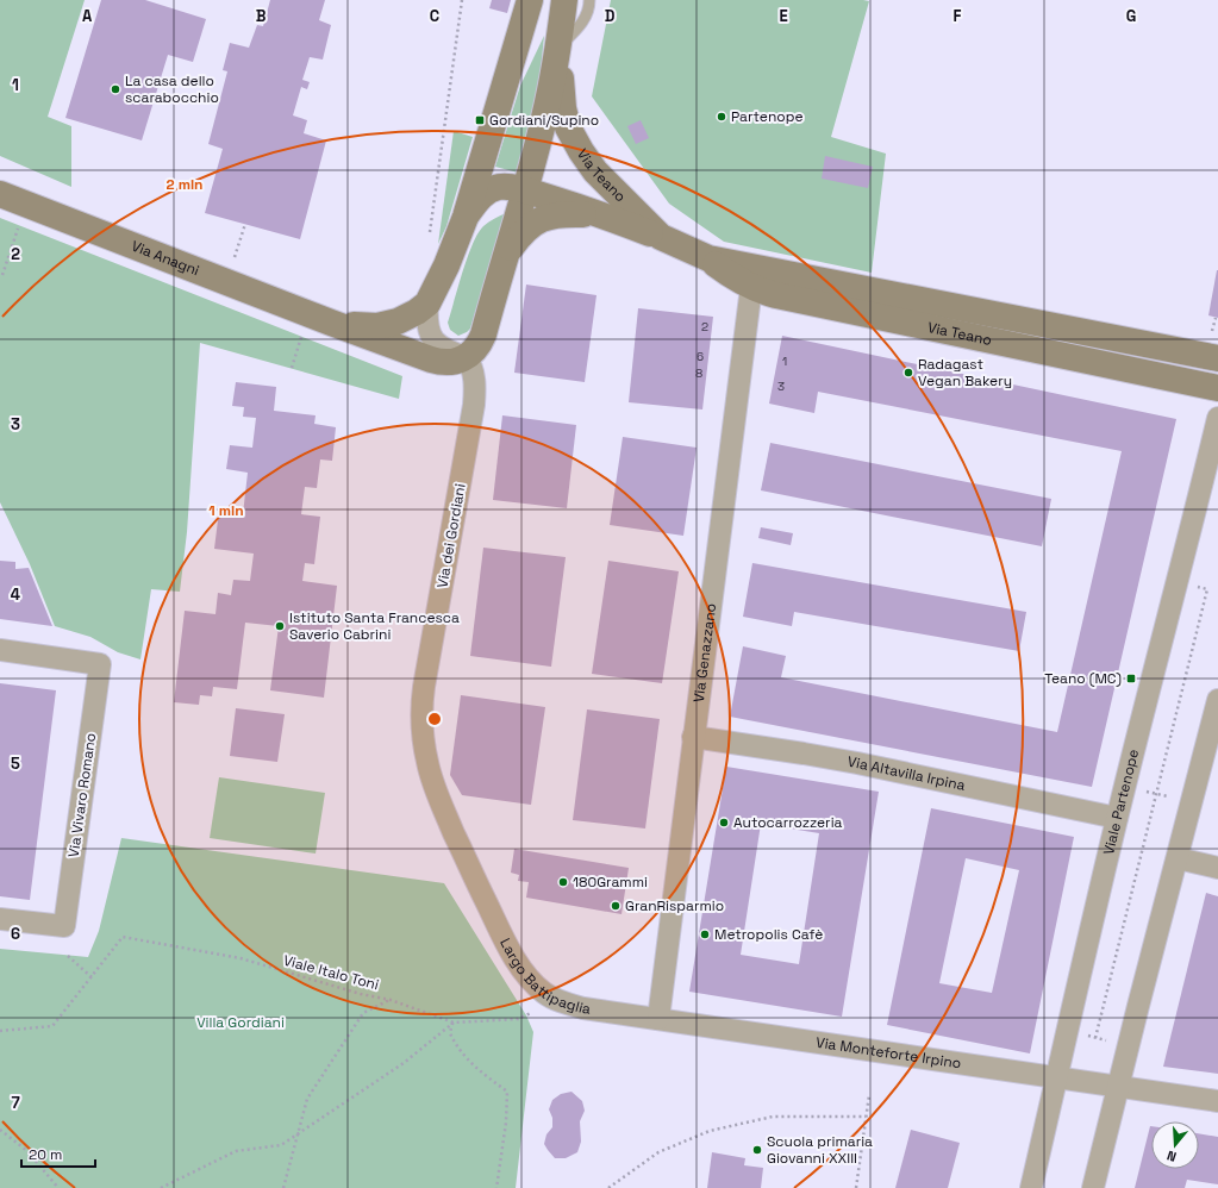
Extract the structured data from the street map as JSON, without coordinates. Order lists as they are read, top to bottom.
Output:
{
  "streets": {
    "street": [
      "Via Teano",
      "Via Anagni",
      "Via dei Gordiani",
      "Via Genazzano",
      "Via Altavilla Irpina",
      "Via Vivaro Romano",
      "Viale Partenope",
      "Largo Battipaglia",
      "Via Monteforte Irpino"
    ],
    "path": ["Viale Italo Toni"]
  },
  "crossings": [
    ["Via Teano", "Via Genazzano"],
    ["Via Anagni", "Via dei Gordiani"],
    ["Via dei Gordiani", "Largo Battipaglia"],
    ["Via Genazzano", "Via Altavilla Irpina"],
    ["Via Genazzano", "Largo Battipaglia"],
    ["Via Genazzano", "Via Monteforte Irpino"],
    ["Via Altavilla Irpina", "Viale Partenope"],
    ["Viale Partenope", "Via Monteforte Irpino"],
    ["Largo Battipaglia", "Via Monteforte Irpino"]
  ],
  "parks": ["Villa Gordiani"],
  "places": {
    "other": [
      "La casa dello scarabocchio",
      "Partenope",
      "Radagast Vegan Bakery",
      "Istituto Santa Francesca Saverio Cabrini",
      "Autocarrozzeria",
      "180Grammi",
      "GranRisparmio",
      "Metropolis Cafè",
      "Scuola primaria Giovanni XXIII"
    ],
    "transit": ["Gordiani/Supino", "Teano (MC)"]
  },
  "house_numbers": [
    "2",
    "6",
    "1",
    "8",
    "3"
  ],
  "scale_bar": "20 m",
  "north": "bottom",
  "grid": {
    "columns": [
      "A",
      "B",
      "C",
      "D",
      "E",
      "F",
      "G"
    ],
    "rows": [
      "1",
      "2",
      "3",
      "4",
      "5",
      "6",
      "7"
    ]
  },
  "rings": ["2 min", "1 min"]
}
